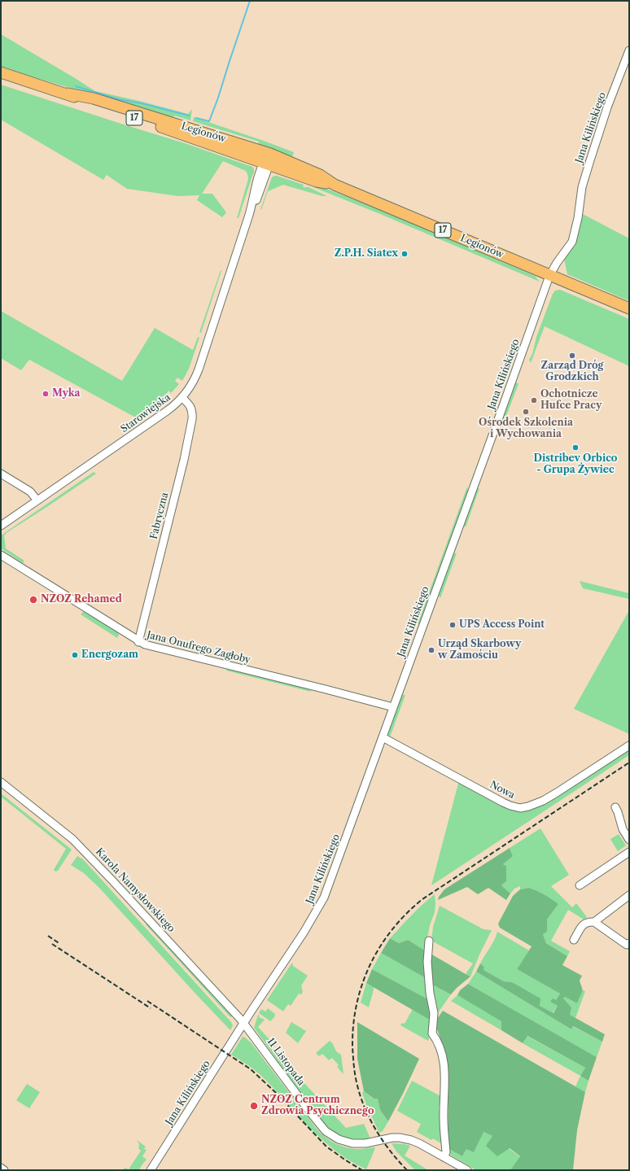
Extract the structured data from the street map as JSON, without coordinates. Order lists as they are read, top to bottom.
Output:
{
  "streets": {
    "highway": ["17", "Legionów"],
    "street": [
      "Jana Kilińskiego",
      "Starowiejska",
      "Fabryczna",
      "Jana Onufrego Zagłoby",
      "Nowa",
      "Karola Namysłowskiego",
      "11 Listopada"
    ]
  },
  "crossings": [
    ["Jana Kilińskiego", "Legionów"],
    ["Jana Kilińskiego", "Jana Onufrego Zagłoby"],
    ["Jana Kilińskiego", "Nowa"],
    ["Jana Kilińskiego", "Karola Namysłowskiego"],
    ["Jana Kilińskiego", "11 Listopada"],
    ["Legionów", "Starowiejska"],
    ["Starowiejska", "Fabryczna"],
    ["Fabryczna", "Jana Onufrego Zagłoby"],
    ["Karola Namysłowskiego", "11 Listopada"]
  ],
  "places": [
    "Z.P.H. Siatex",
    "Zarząd Dróg Grodzkich",
    "Myka",
    "Ochotnicze Hufce Pracy",
    "Ośrodek Szkolenia i Wychowania",
    "Distribev Orbico - Grupa Żywiec",
    "NZOZ Rehamed",
    "UPS Access Point",
    "Urząd Skarbowy w Zamościu",
    "Energozam",
    "NZOZ Centrum Zdrowia Psychicznego"
  ]
}
